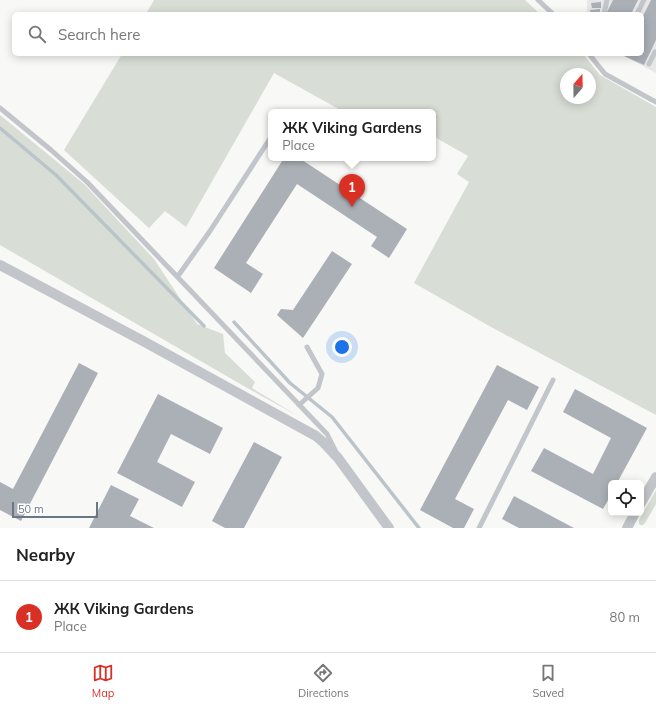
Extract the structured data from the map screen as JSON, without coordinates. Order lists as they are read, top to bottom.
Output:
{
  "scale_bar": "50 m",
  "north": "top",
  "page": {
    "search": "Search here",
    "popup": ["ЖК Viking Gardens", "Place"],
    "pins": "1",
    "scale": "50 m",
    "heading": "Nearby",
    "list": [
      {
        "mark": "1",
        "name": "ЖК Viking Gardens",
        "note": "Place",
        "value": "80 m"
      }
    ],
    "nav": ["Map", "Directions", "Saved"]
  }
}
